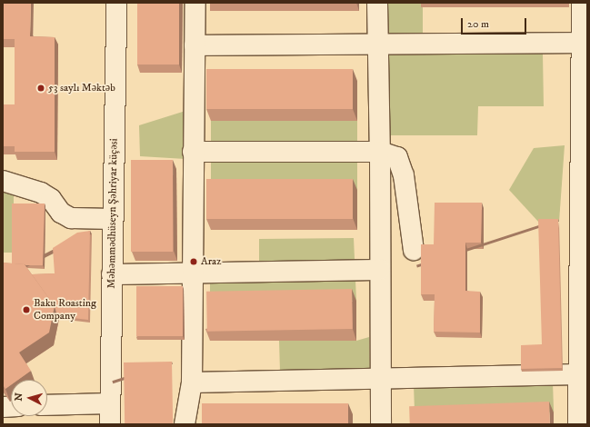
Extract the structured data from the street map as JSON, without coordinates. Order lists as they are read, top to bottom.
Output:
{
  "streets": {
    "street": ["Məhəmmədhüseyn Şəhriyar küçəsi"]
  },
  "places": ["53 saylı Məktəb", "Araz", "Baku Roasting Company"],
  "scale_bar": "20 m",
  "north": "left"
}
